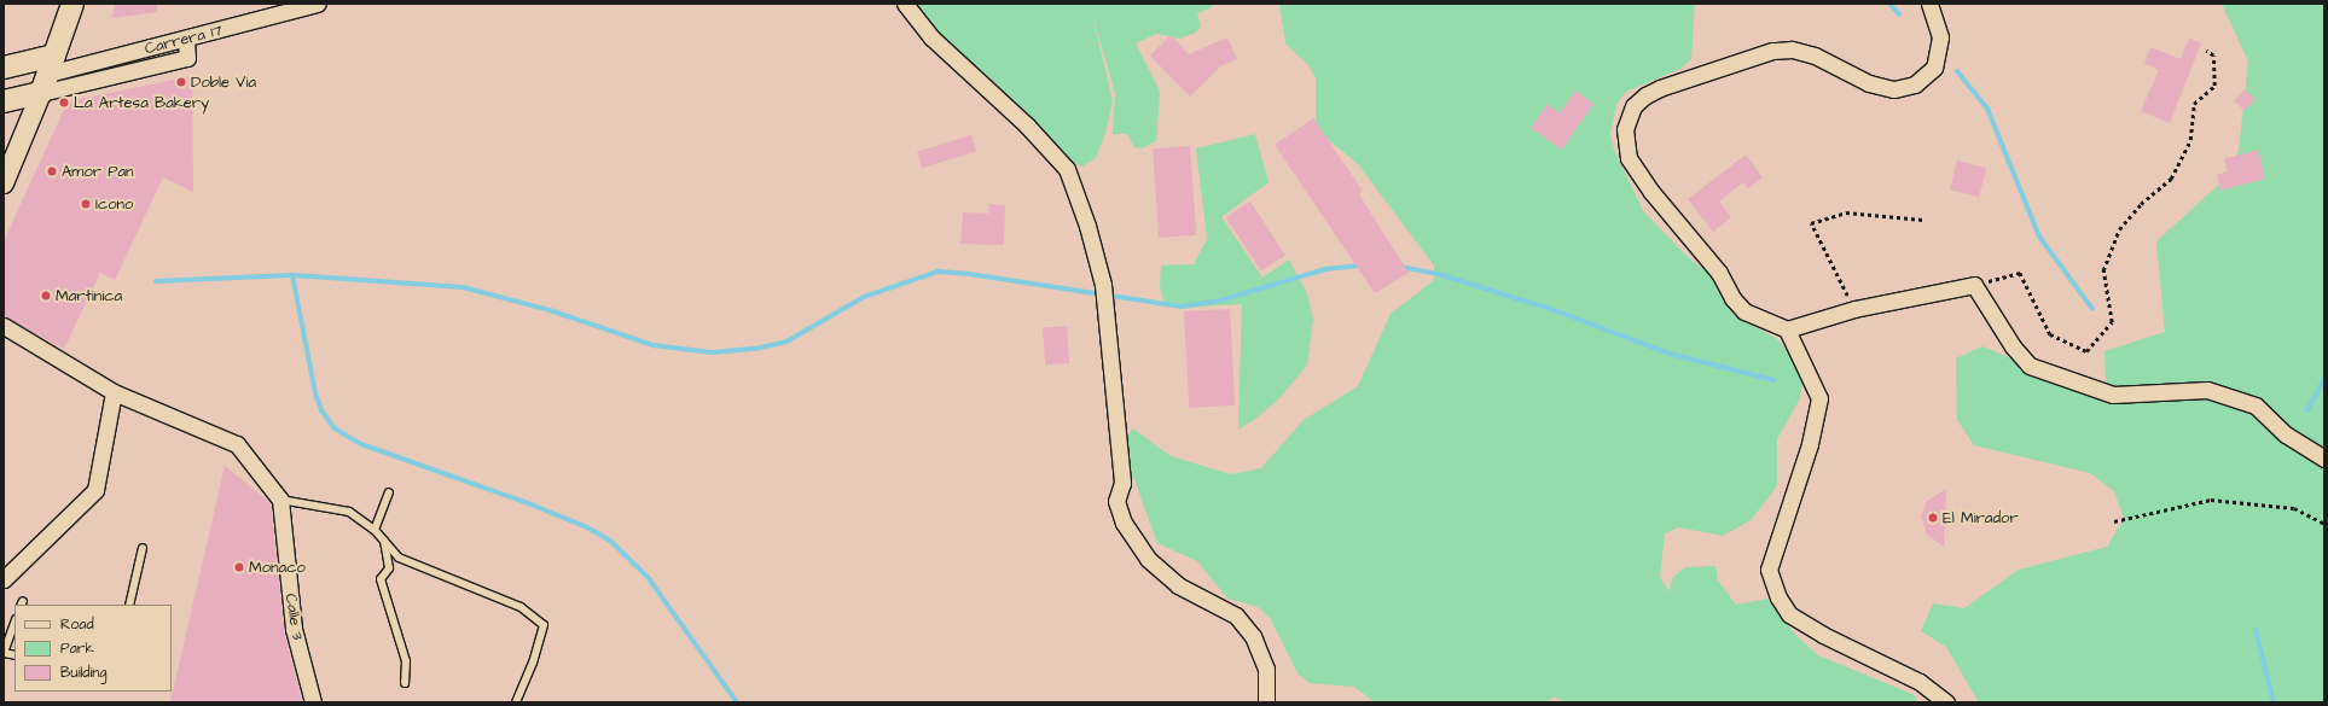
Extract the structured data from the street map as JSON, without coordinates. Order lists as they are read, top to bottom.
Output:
{
  "streets": {
    "street": ["Carrera 17", "Calle 3"]
  },
  "places": [
    "Doble Via",
    "La Artesa Bakery",
    "Amor Pan",
    "Icono",
    "Martinica",
    "El Mirador",
    "Monaco"
  ],
  "legend": ["Road", "Park", "Building"]
}
